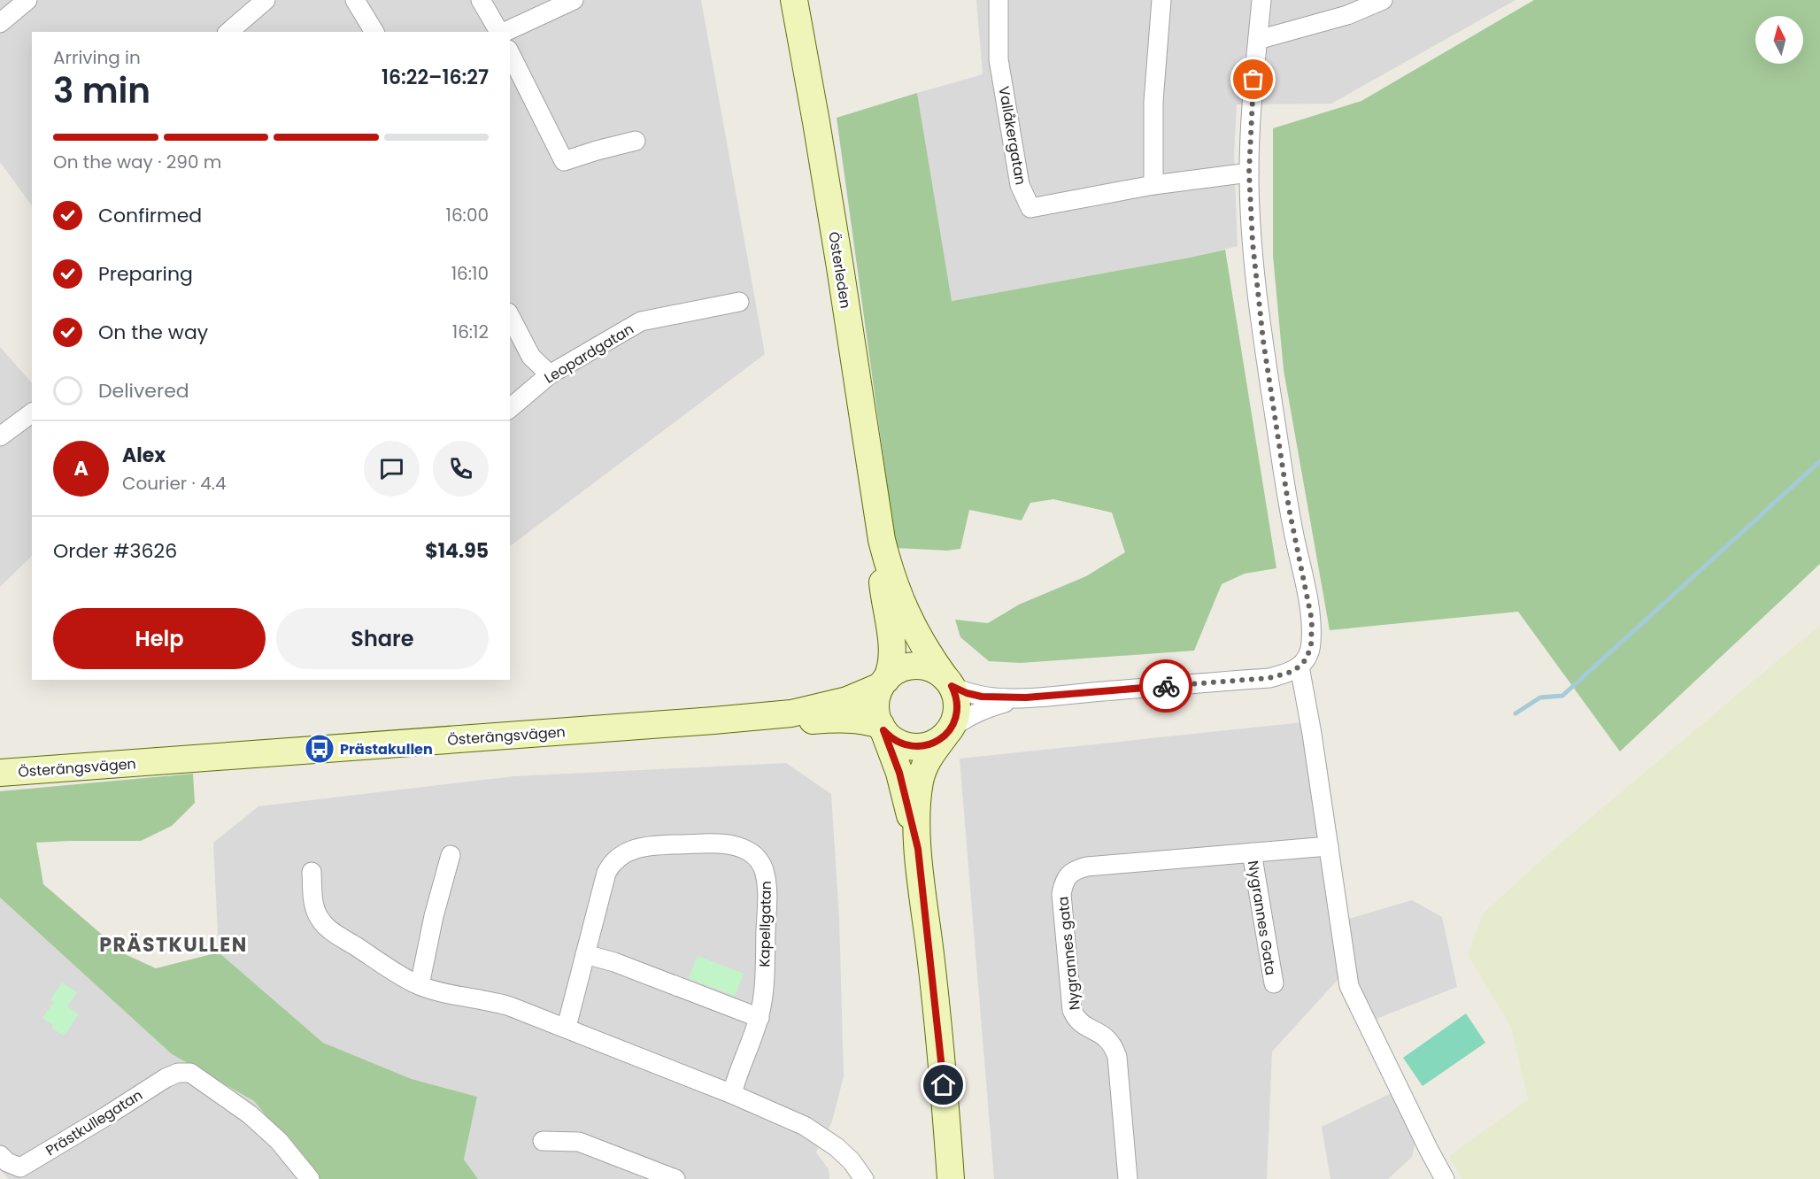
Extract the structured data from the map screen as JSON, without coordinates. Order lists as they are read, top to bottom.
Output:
{
  "streets": {
    "street": [
      "Vallåkergatan",
      "Österleden",
      "Leopardgatan",
      "Österängsvägen",
      "Nygrannes Gata",
      "Kapellgatan",
      "Nygrannes gata",
      "Prästkullegatan"
    ]
  },
  "crossings": [
    ["Österleden", "Österängsvägen"],
    ["Nygrannes Gata", "Nygrannes gata"]
  ],
  "districts": ["PRÄSTKULLEN"],
  "places": {
    "bus stop": ["Prästakullen"]
  },
  "north": "top",
  "page": {
    "heading": ["3 min", "Arriving in", "16:22–16:27"],
    "panel": [
      "Alex",
      "Courier · 4.4",
      "Order #3626",
      "$14.95"
    ],
    "bar": "On the way · 290 m",
    "list": [
      ["Confirmed", "16:00"],
      ["Preparing", "16:10"],
      ["On the way", "16:12"],
      "Delivered"
    ],
    "round": "A",
    "buttons": ["Help", "Share"]
  }
}
